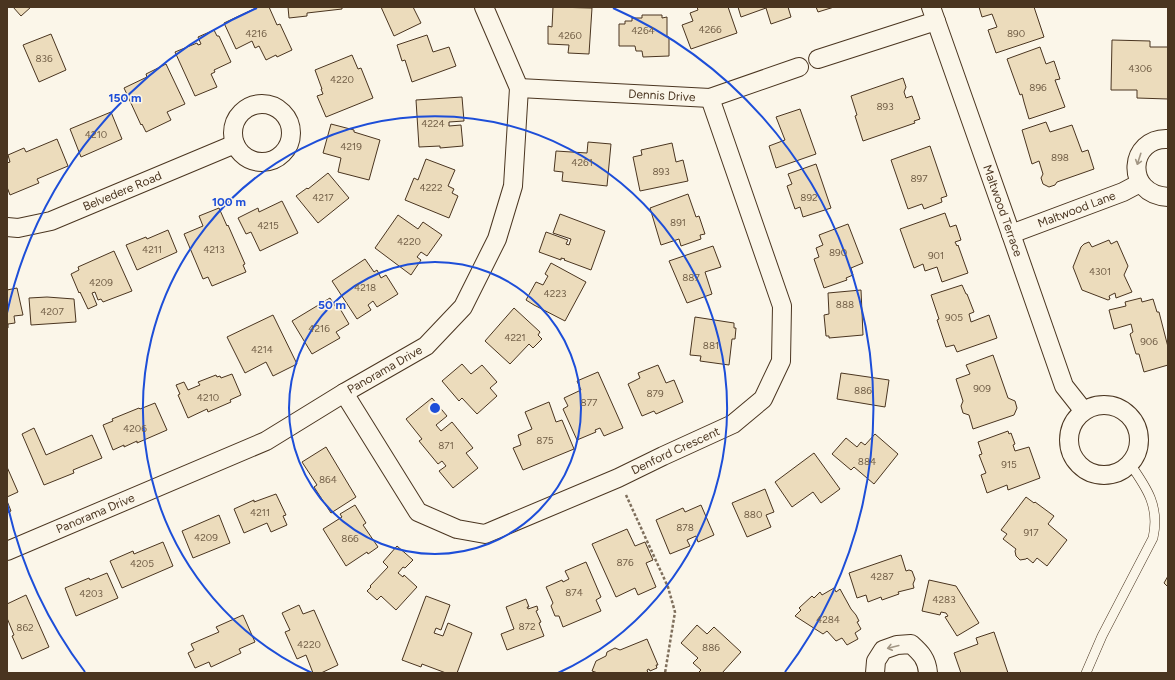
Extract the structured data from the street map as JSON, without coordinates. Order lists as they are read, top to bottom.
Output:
{
  "streets": {
    "street": [
      "Dennis Drive",
      "Belvedere Road",
      "Maltwood Lane",
      "Maltwood Terrace",
      "Panorama Drive",
      "Denford Crescent"
    ]
  },
  "crossings": [
    ["Dennis Drive", "Panorama Drive"],
    ["Dennis Drive", "Denford Crescent"],
    ["Maltwood Lane", "Maltwood Terrace"],
    ["Panorama Drive", "Denford Crescent"]
  ],
  "house_numbers": [
    "4266",
    "4264",
    "4216",
    "890",
    "4260",
    "836",
    "4306",
    "4220",
    "896",
    "893",
    "4224",
    "4210",
    "4219",
    "898",
    "4261",
    "893",
    "897",
    "4222",
    "4217",
    "892",
    "891",
    "4215",
    "4220",
    "4211",
    "4213",
    "890",
    "901",
    "4301",
    "887",
    "4209",
    "4218",
    "4223",
    "888",
    "4207",
    "905",
    "4216",
    "4221",
    "906",
    "881",
    "4214",
    "909",
    "886",
    "879",
    "4210",
    "877",
    "4206",
    "875",
    "871",
    "884",
    "915",
    "864",
    "4211",
    "880",
    "878",
    "917",
    "4209",
    "866",
    "876",
    "4205",
    "4287",
    "874",
    "4203",
    "4283",
    "4284",
    "872",
    "862",
    "4220",
    "886"
  ],
  "rings": ["150 m", "100 m", "50 m"]
}
